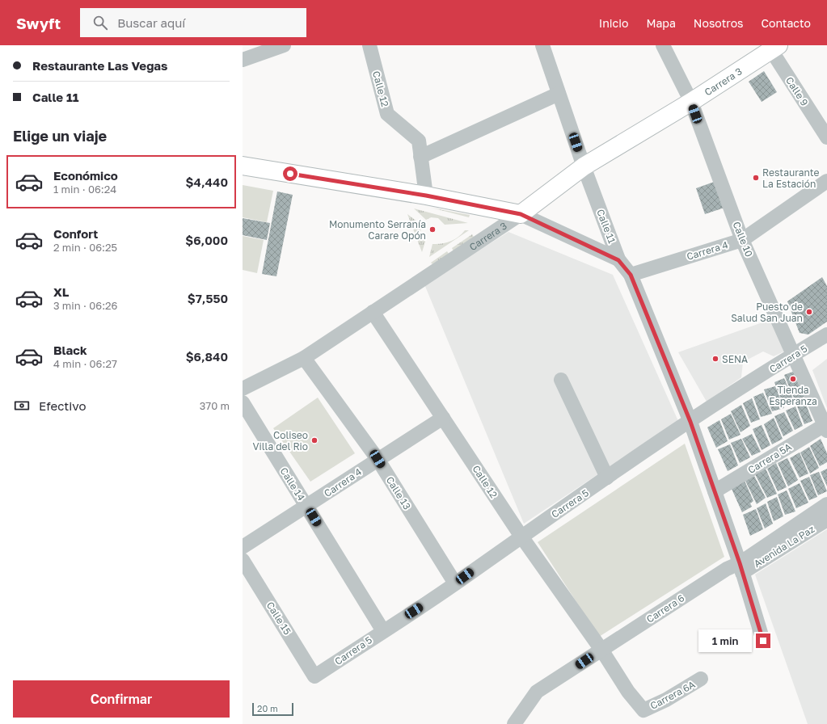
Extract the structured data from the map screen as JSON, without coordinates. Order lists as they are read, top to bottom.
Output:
{
  "streets": {
    "main road": ["Carrera 3"],
    "street": [
      "Calle 12",
      "Calle 9",
      "Calle 11",
      "Calle 10",
      "Carrera 4",
      "Carrera 5",
      "Carrera 5A",
      "Calle 14",
      "Calle 13",
      "Avenida La Paz",
      "Carrera 6",
      "Calle 15",
      "Carrera 6A"
    ]
  },
  "crossings": [
    ["Carrera 3", "Calle 12"],
    ["Carrera 3", "Calle 9"],
    ["Carrera 3", "Calle 11"],
    ["Carrera 3", "Calle 10"],
    ["Carrera 3", "Calle 13"],
    ["Calle 12", "Carrera 4"],
    ["Calle 12", "Carrera 5"],
    ["Calle 12", "Carrera 6"],
    ["Calle 12", "Carrera 6A"],
    ["Calle 11", "Carrera 4"],
    ["Calle 11", "Carrera 5"],
    ["Calle 11", "Carrera 5A"],
    ["Calle 11", "Avenida La Paz"],
    ["Calle 11", "Carrera 6"],
    ["Calle 10", "Carrera 4"],
    ["Calle 10", "Carrera 5"],
    ["Calle 10", "Carrera 5A"],
    ["Carrera 4", "Calle 14"],
    ["Carrera 4", "Calle 13"],
    ["Carrera 5", "Calle 14"],
    ["Carrera 5", "Calle 13"],
    ["Carrera 5", "Calle 15"],
    ["Avenida La Paz", "Carrera 6"]
  ],
  "places": [
    "Restaurante La Estación",
    "Monumento Serranía Carare Opón",
    "Puesto de Salud San Juan",
    "SENA",
    "Tienda Esperanza",
    "Coliseo Villa del Rio"
  ],
  "scale_bar": "20 m",
  "page": {
    "header": "Swyft",
    "search": "Buscar aquí",
    "nav": [
      "Inicio",
      "Mapa",
      "Nosotros",
      "Contacto"
    ],
    "banner": ["Restaurante Las Vegas", "Calle 11"],
    "heading": "Elige un viaje",
    "list": [
      {
        "name": "Económico",
        "note": "1 min · 06:24",
        "value": "$4,440"
      },
      {
        "name": "Confort",
        "note": "2 min · 06:25",
        "value": "$6,000"
      },
      {
        "name": "XL",
        "note": "3 min · 06:26",
        "value": "$7,550"
      },
      {
        "name": "Black",
        "note": "4 min · 06:27",
        "value": "$6,840"
      }
    ],
    "pay": ["Efectivo", "370 m"],
    "bubble": "1 min",
    "buttons": "Confirmar",
    "scale": "20 m"
  }
}
